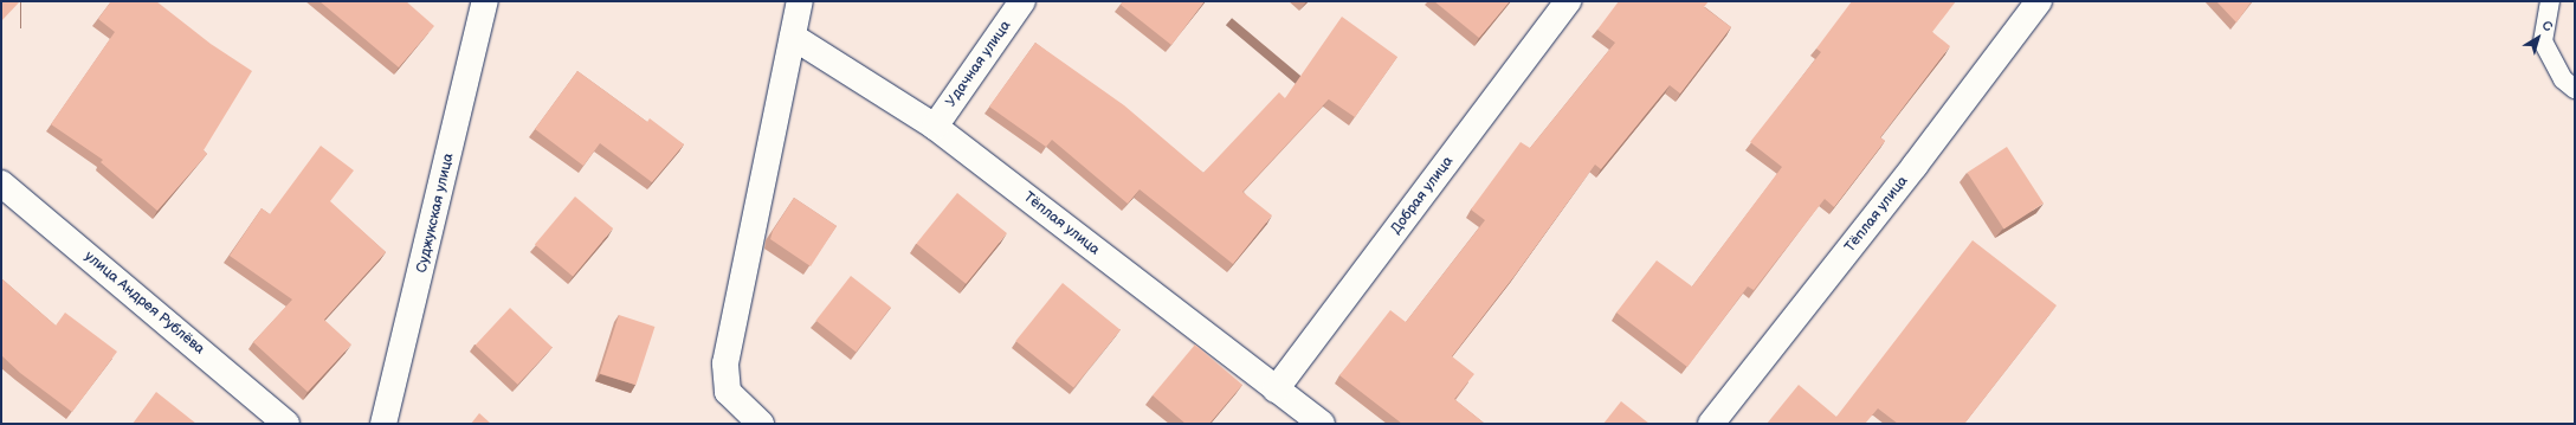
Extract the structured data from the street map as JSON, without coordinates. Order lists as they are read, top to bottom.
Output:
{
  "streets": {
    "street": [
      "Удачная улица",
      "Добрая улица",
      "Суджукская улица",
      "Тёплая улица",
      "улица Андрея Рублёва"
    ]
  },
  "crossings": [
    ["Удачная улица", "Тёплая улица"],
    ["Добрая улица", "Тёплая улица"]
  ],
  "north": "top right"
}
